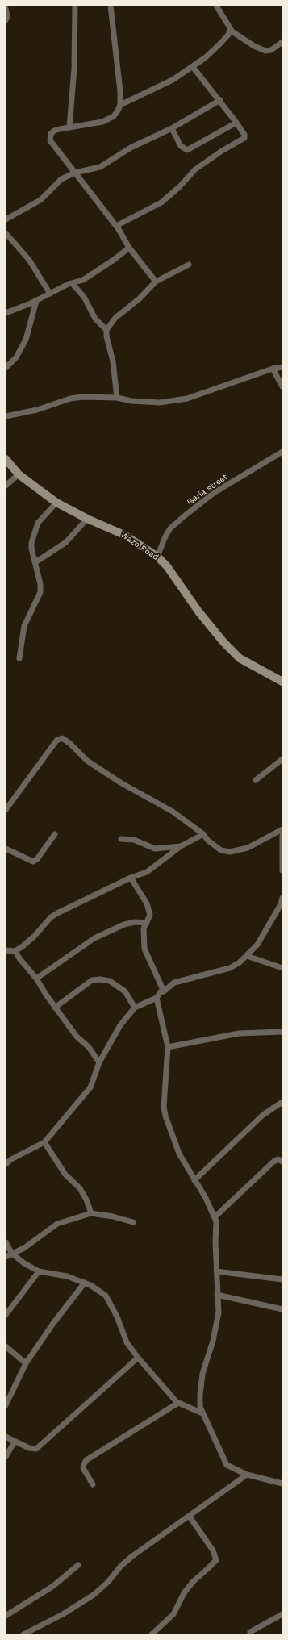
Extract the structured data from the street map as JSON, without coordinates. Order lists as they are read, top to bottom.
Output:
{
  "streets": {
    "main road": ["Wazo Road"],
    "street": ["Isaria street"]
  },
  "crossings": [
    ["Isaria street", "Wazo Road"]
  ]
}
